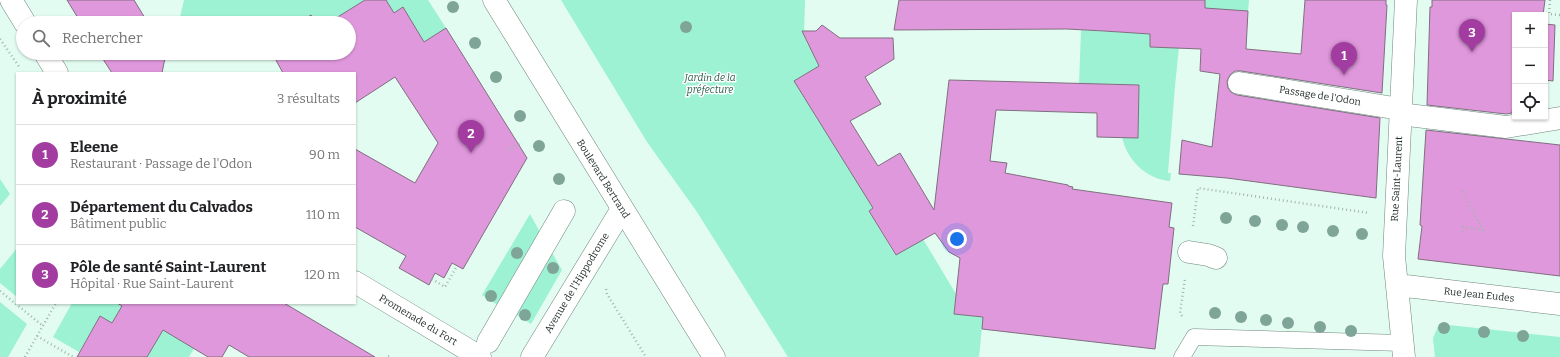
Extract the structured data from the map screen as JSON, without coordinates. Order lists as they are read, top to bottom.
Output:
{
  "streets": {
    "street": [
      "Passage de l'Odon",
      "Boulevard Bertrand",
      "Rue Saint-Laurent",
      "Avenue de l'Hippodrome",
      "Rue Jean Eudes",
      "Promenade du Fort"
    ]
  },
  "crossings": [
    ["Passage de l'Odon", "Rue Saint-Laurent"],
    ["Boulevard Bertrand", "Avenue de l'Hippodrome"],
    ["Rue Saint-Laurent", "Rue Jean Eudes"]
  ],
  "parks": ["Jardin de la préfecture"],
  "page": {
    "map_buttons": ["+", "−"],
    "search": "Rechercher",
    "pins": ["3", "1", "2"],
    "heading": ["À proximité", "3 résultats"],
    "list": [
      {
        "mark": "1",
        "name": "Eleene",
        "note": "Restaurant · Passage de l'Odon",
        "value": "90 m"
      },
      {
        "mark": "2",
        "name": "Département du Calvados",
        "note": "Bâtiment public",
        "value": "110 m"
      },
      {
        "mark": "3",
        "name": "Pôle de santé Saint-Laurent",
        "note": "Hôpital · Rue Saint-Laurent",
        "value": "120 m"
      }
    ]
  }
}
